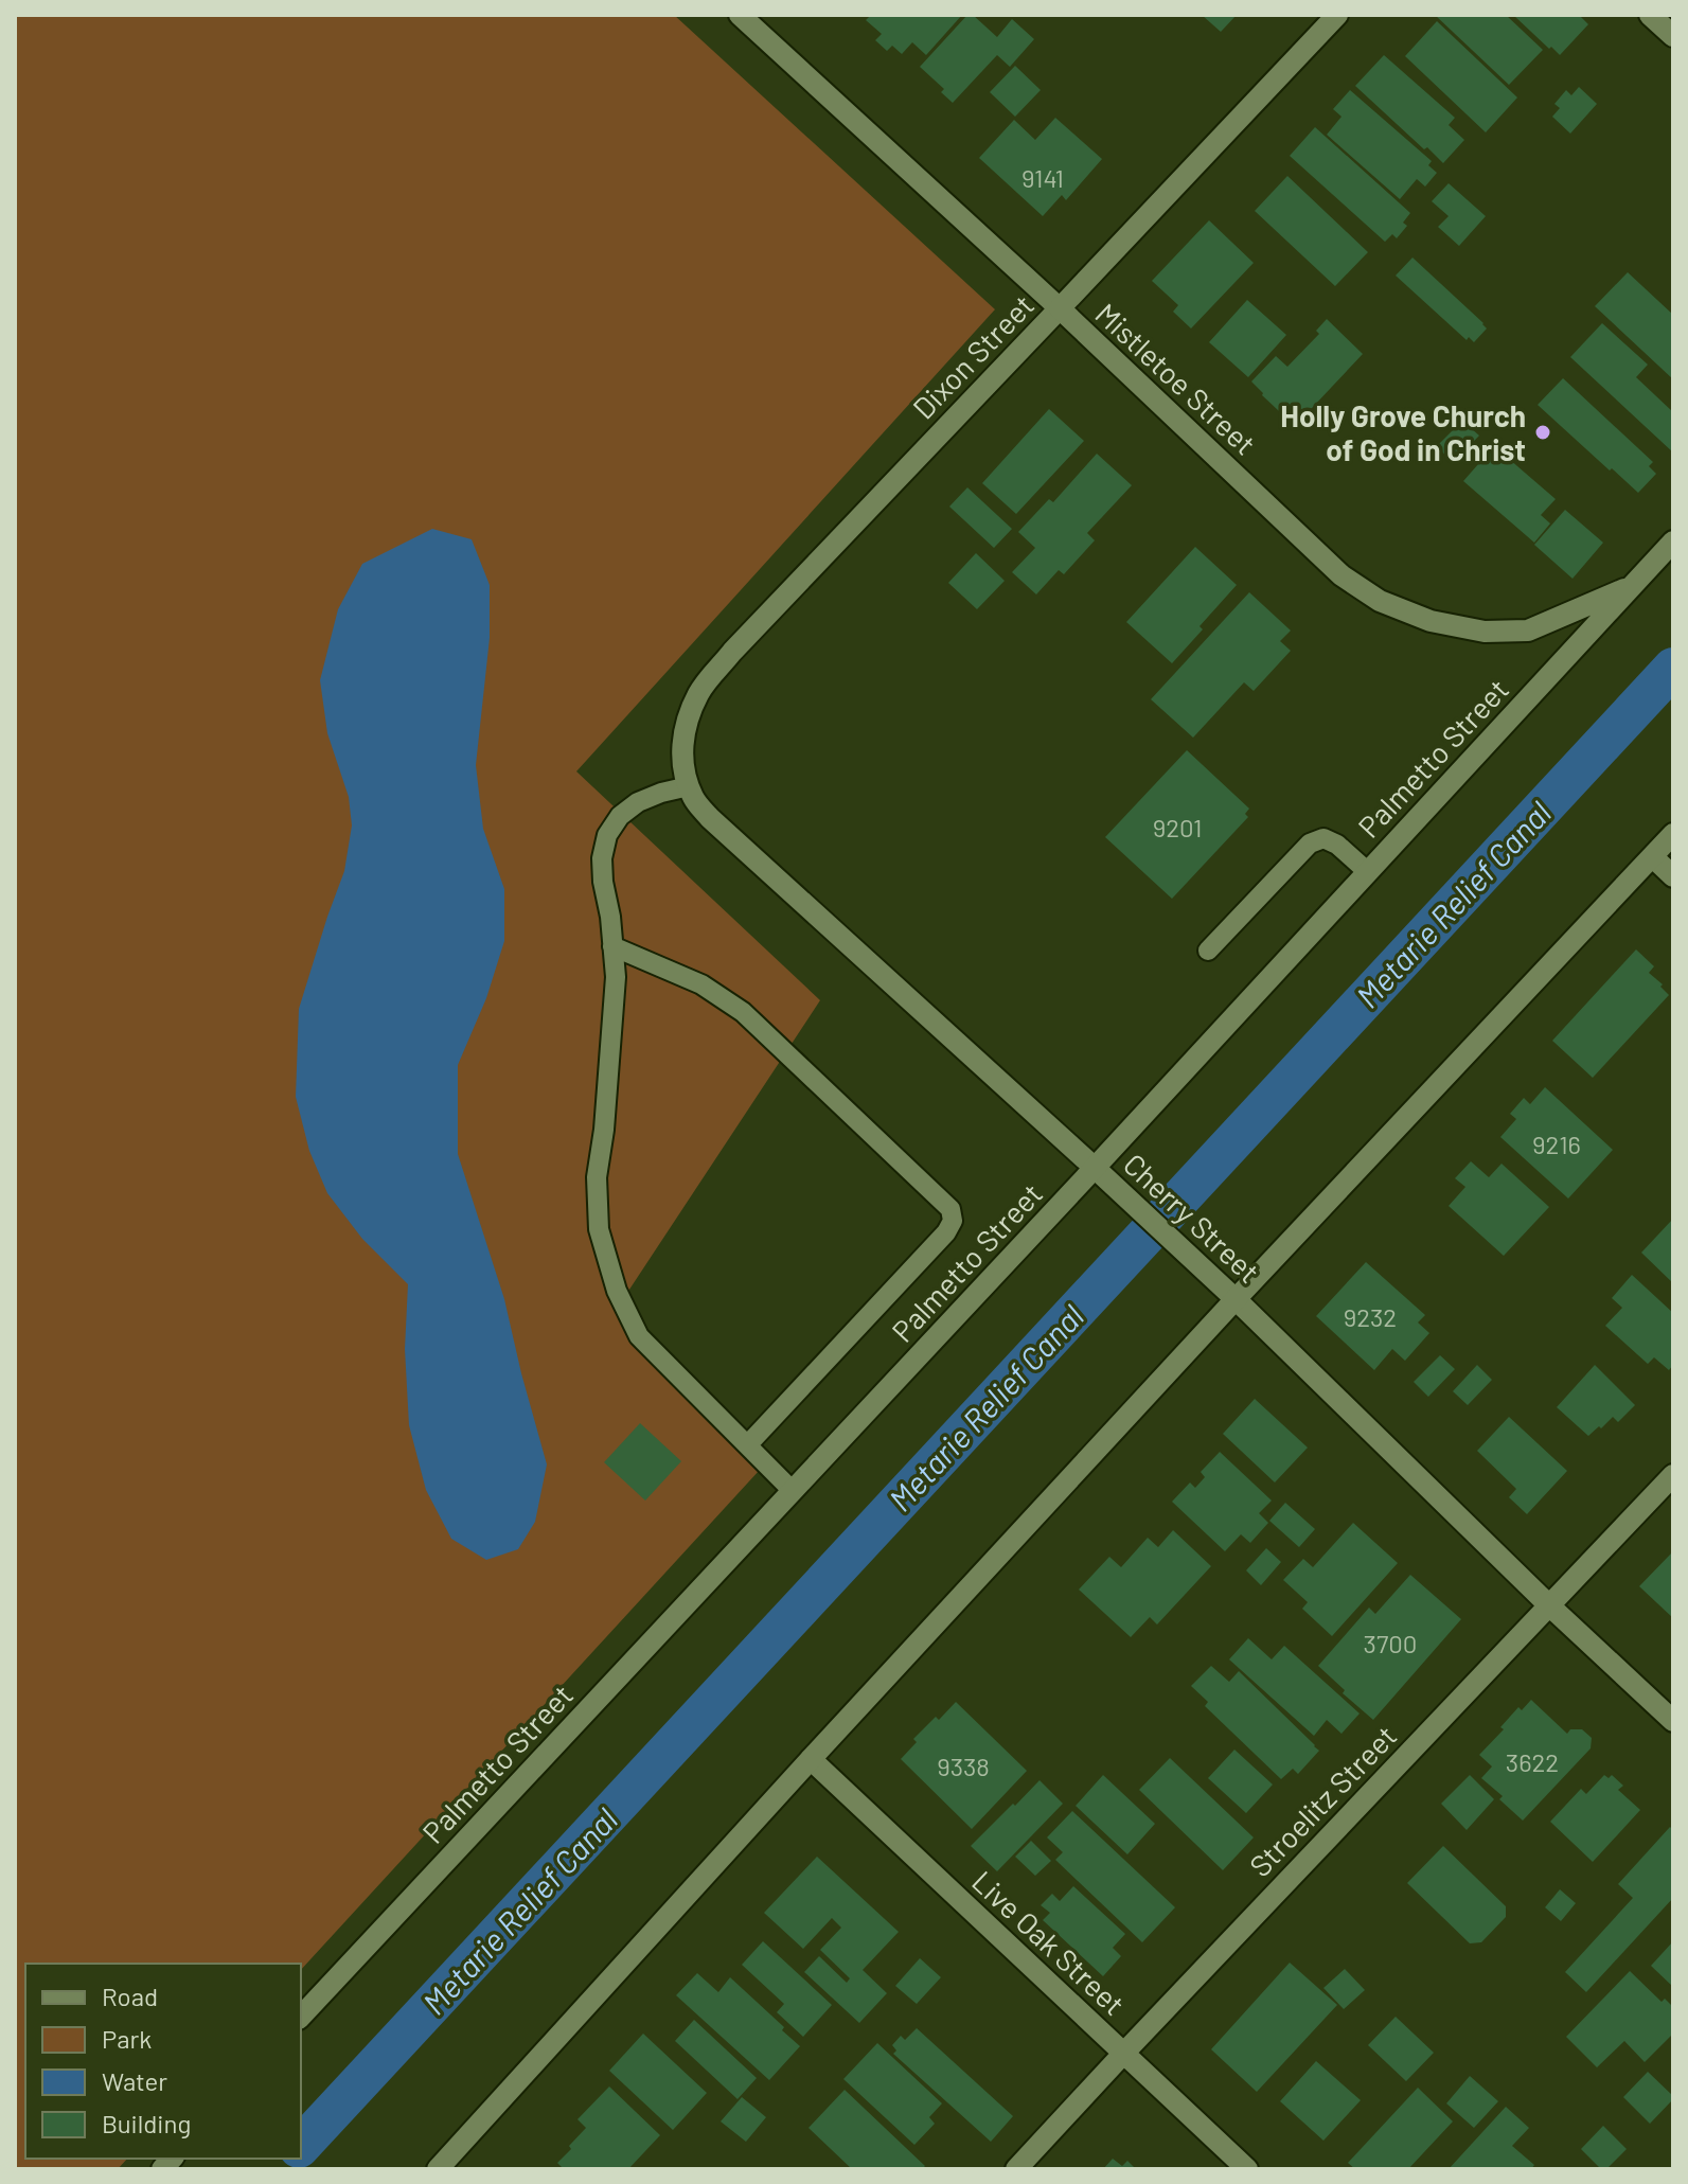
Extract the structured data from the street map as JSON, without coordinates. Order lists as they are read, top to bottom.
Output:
{
  "streets": {
    "street": [
      "Dixon Street",
      "Mistletoe Street",
      "Palmetto Street",
      "Cherry Street",
      "Stroelitz Street",
      "Live Oak Street"
    ]
  },
  "crossings": [
    ["Dixon Street", "Mistletoe Street"],
    ["Dixon Street", "Cherry Street"],
    ["Mistletoe Street", "Palmetto Street"],
    ["Palmetto Street", "Cherry Street"],
    ["Cherry Street", "Stroelitz Street"],
    ["Stroelitz Street", "Live Oak Street"]
  ],
  "water": ["Metarie Relief Canal"],
  "places": ["Holly Grove Church of God in Christ"],
  "house_numbers": [
    "9141",
    "9201",
    "9216",
    "9232",
    "3700",
    "3622",
    "9338"
  ],
  "legend": [
    "Road",
    "Park",
    "Water",
    "Building"
  ]
}
